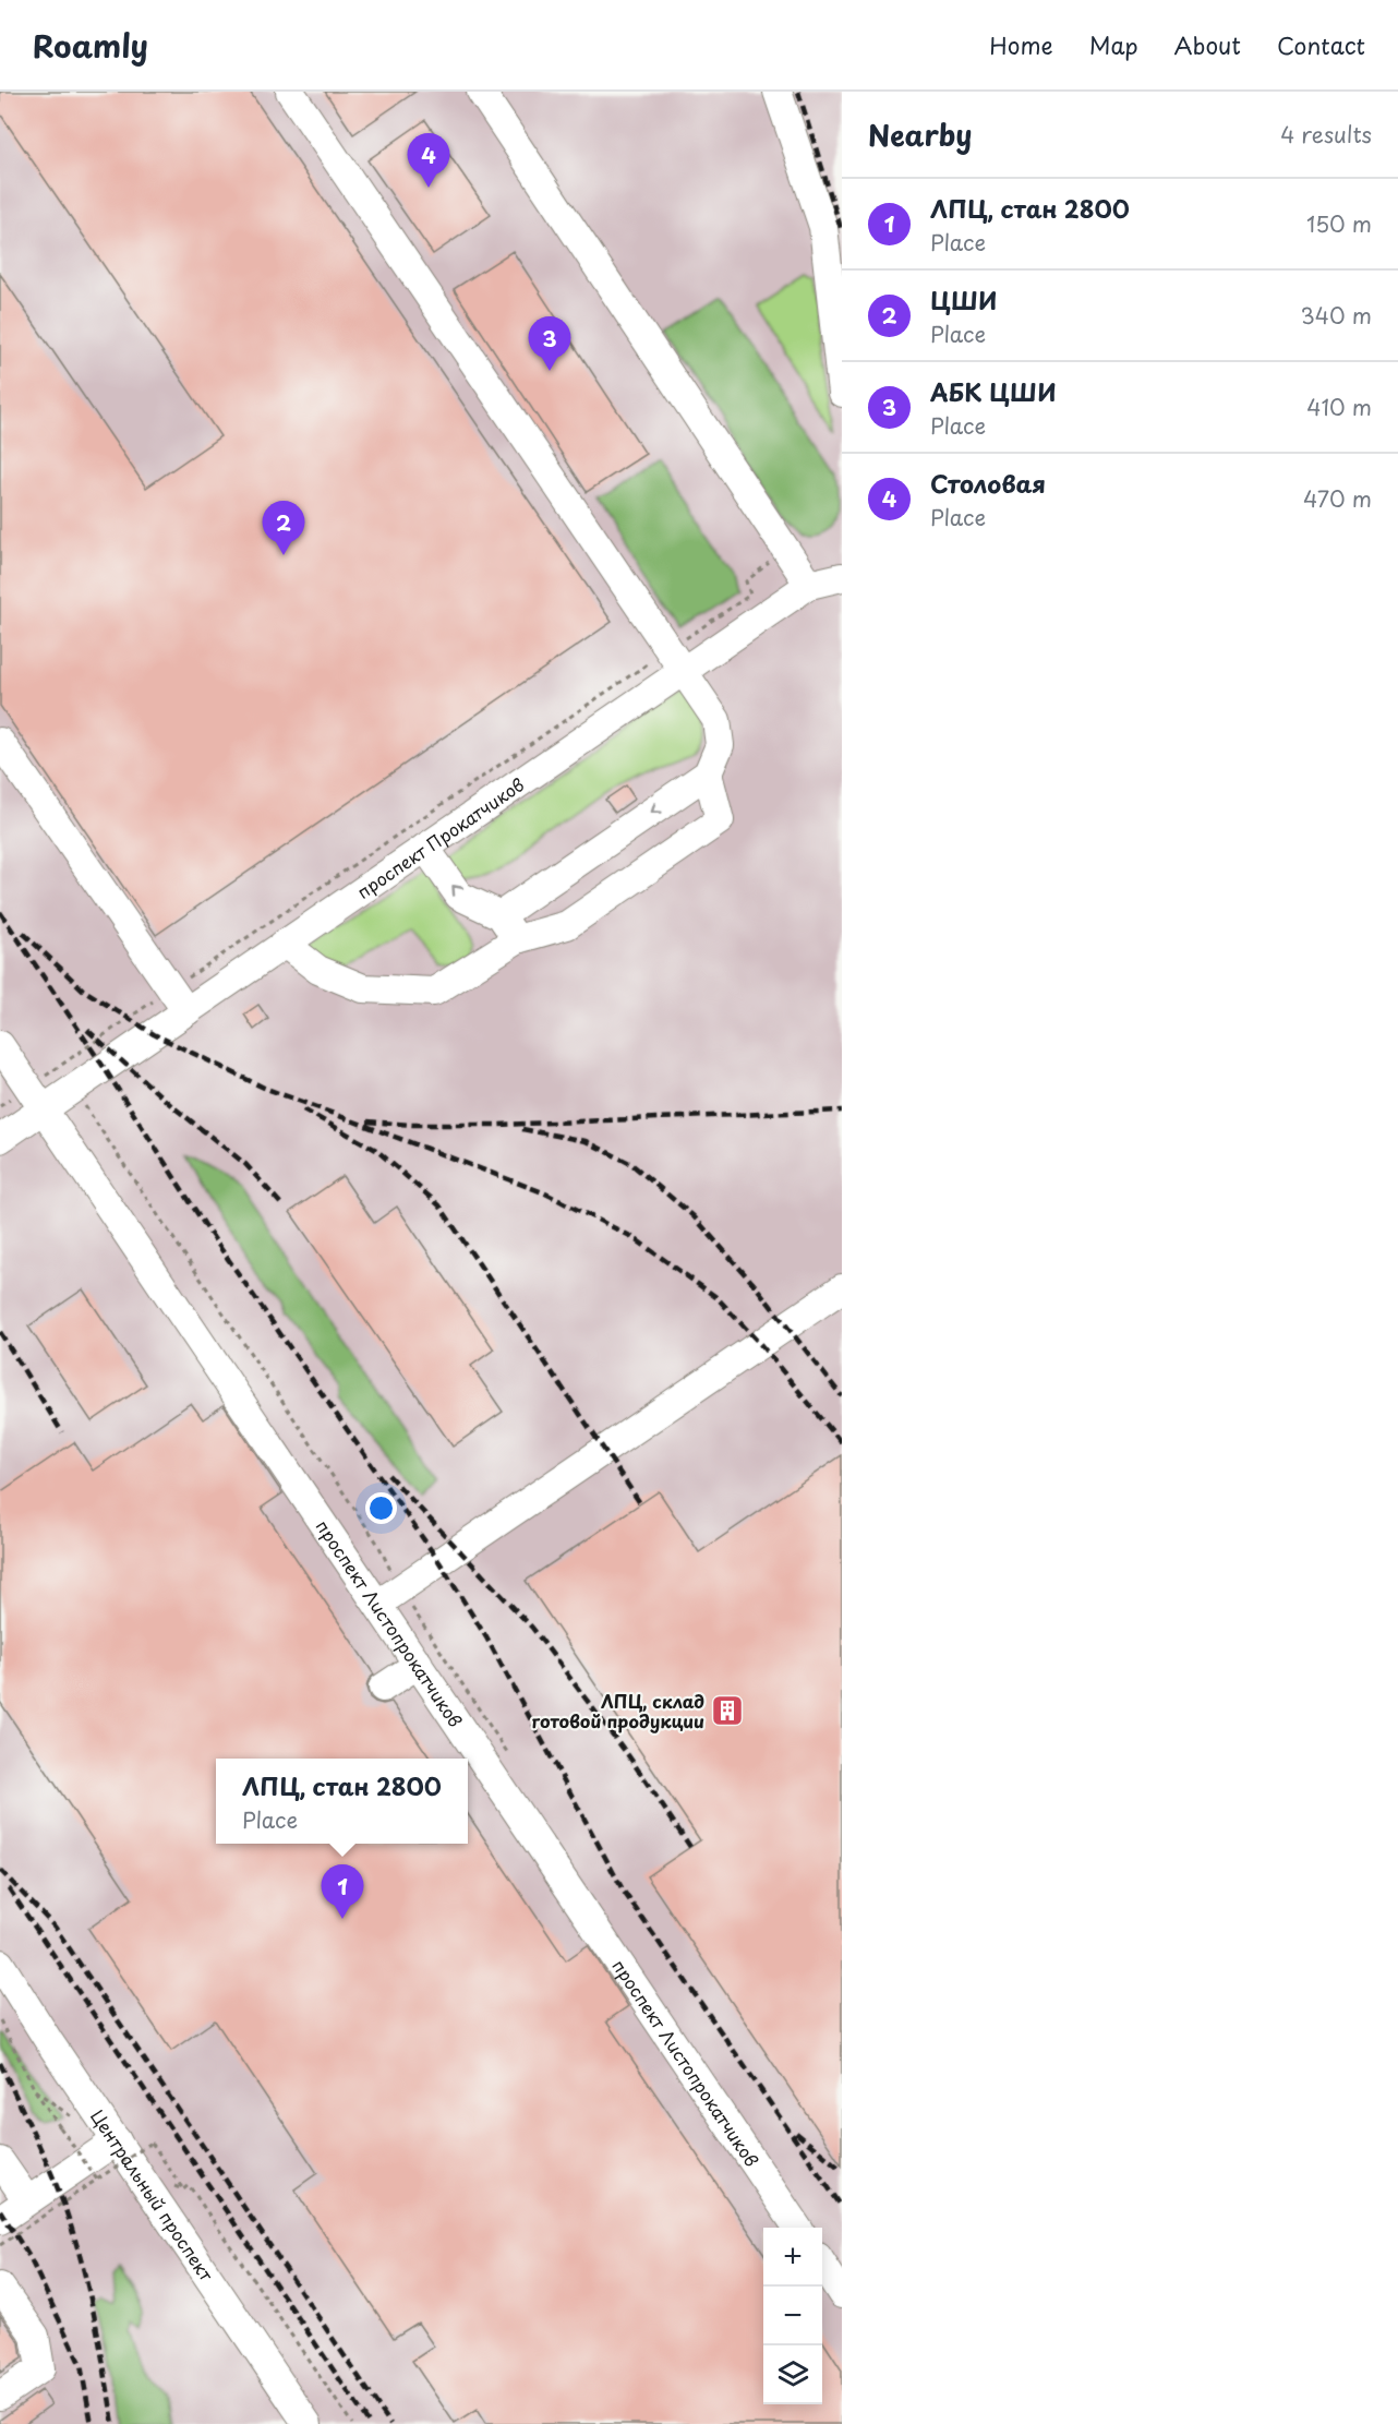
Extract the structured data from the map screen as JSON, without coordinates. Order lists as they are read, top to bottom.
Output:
{
  "streets": {
    "street": ["проспект Прокатчиков", "проспект Листопрокатчиков", "Центральный проспект"]
  },
  "crossings": [
    ["проспект Прокатчиков", "проспект Листопрокатчиков"]
  ],
  "places": {
    "building": ["ЛПЦ, склад готовой продукции"]
  },
  "page": {
    "header": "Roamly",
    "nav": [
      "Home",
      "Map",
      "About",
      "Contact"
    ],
    "heading": ["Nearby", "4 results"],
    "pins": [
      "4",
      "3",
      "2",
      "1"
    ],
    "list": [
      {
        "mark": "1",
        "name": "ЛПЦ, стан 2800",
        "note": "Place",
        "value": "150 m"
      },
      {
        "mark": "2",
        "name": "ЦШИ",
        "note": "Place",
        "value": "340 m"
      },
      {
        "mark": "3",
        "name": "АБК ЦШИ",
        "note": "Place",
        "value": "410 m"
      },
      {
        "mark": "4",
        "name": "Столовая",
        "note": "Place",
        "value": "470 m"
      }
    ],
    "popup": ["ЛПЦ, стан 2800", "Place"],
    "map_buttons": ["+", "−"]
  }
}
